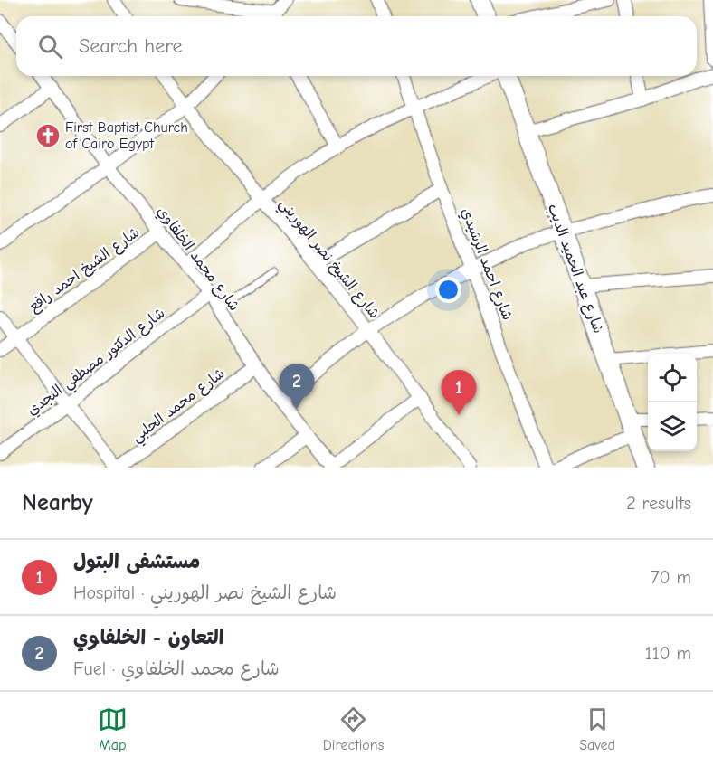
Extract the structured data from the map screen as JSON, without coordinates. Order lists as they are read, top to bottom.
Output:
{
  "streets": {
    "street": [
      "شارع محمد الخلفاوي",
      "شارع الشيخ نصر الهوريني",
      "شارع احمد الرشيدي",
      "شارع عبد الحميد الديب",
      "شارع الشيخ احمد رافع",
      "شارع الدكتور مصطفي النجدي",
      "شارع محمد الحلبي"
    ]
  },
  "crossings": [
    ["شارع محمد الخلفاوي", "شارع الشيخ احمد رافع"],
    ["شارع محمد الخلفاوي", "شارع الدكتور مصطفي النجدي"],
    ["شارع محمد الخلفاوي", "شارع محمد الحلبي"]
  ],
  "places": {
    "church": ["First Baptist Church of Cairo Egypt"]
  },
  "page": {
    "search": "Search here",
    "pins": ["2", "1"],
    "heading": ["Nearby", "2 results"],
    "list": [
      {
        "mark": "1",
        "name": "مستشفى البتول",
        "note": "Hospital · شارع الشيخ نصر الهوريني",
        "value": "70 m"
      },
      {
        "mark": "2",
        "name": "التعاون - الخلفاوي",
        "note": "Fuel · شارع محمد الخلفاوي",
        "value": "110 m"
      }
    ],
    "nav": ["Map", "Directions", "Saved"]
  }
}
